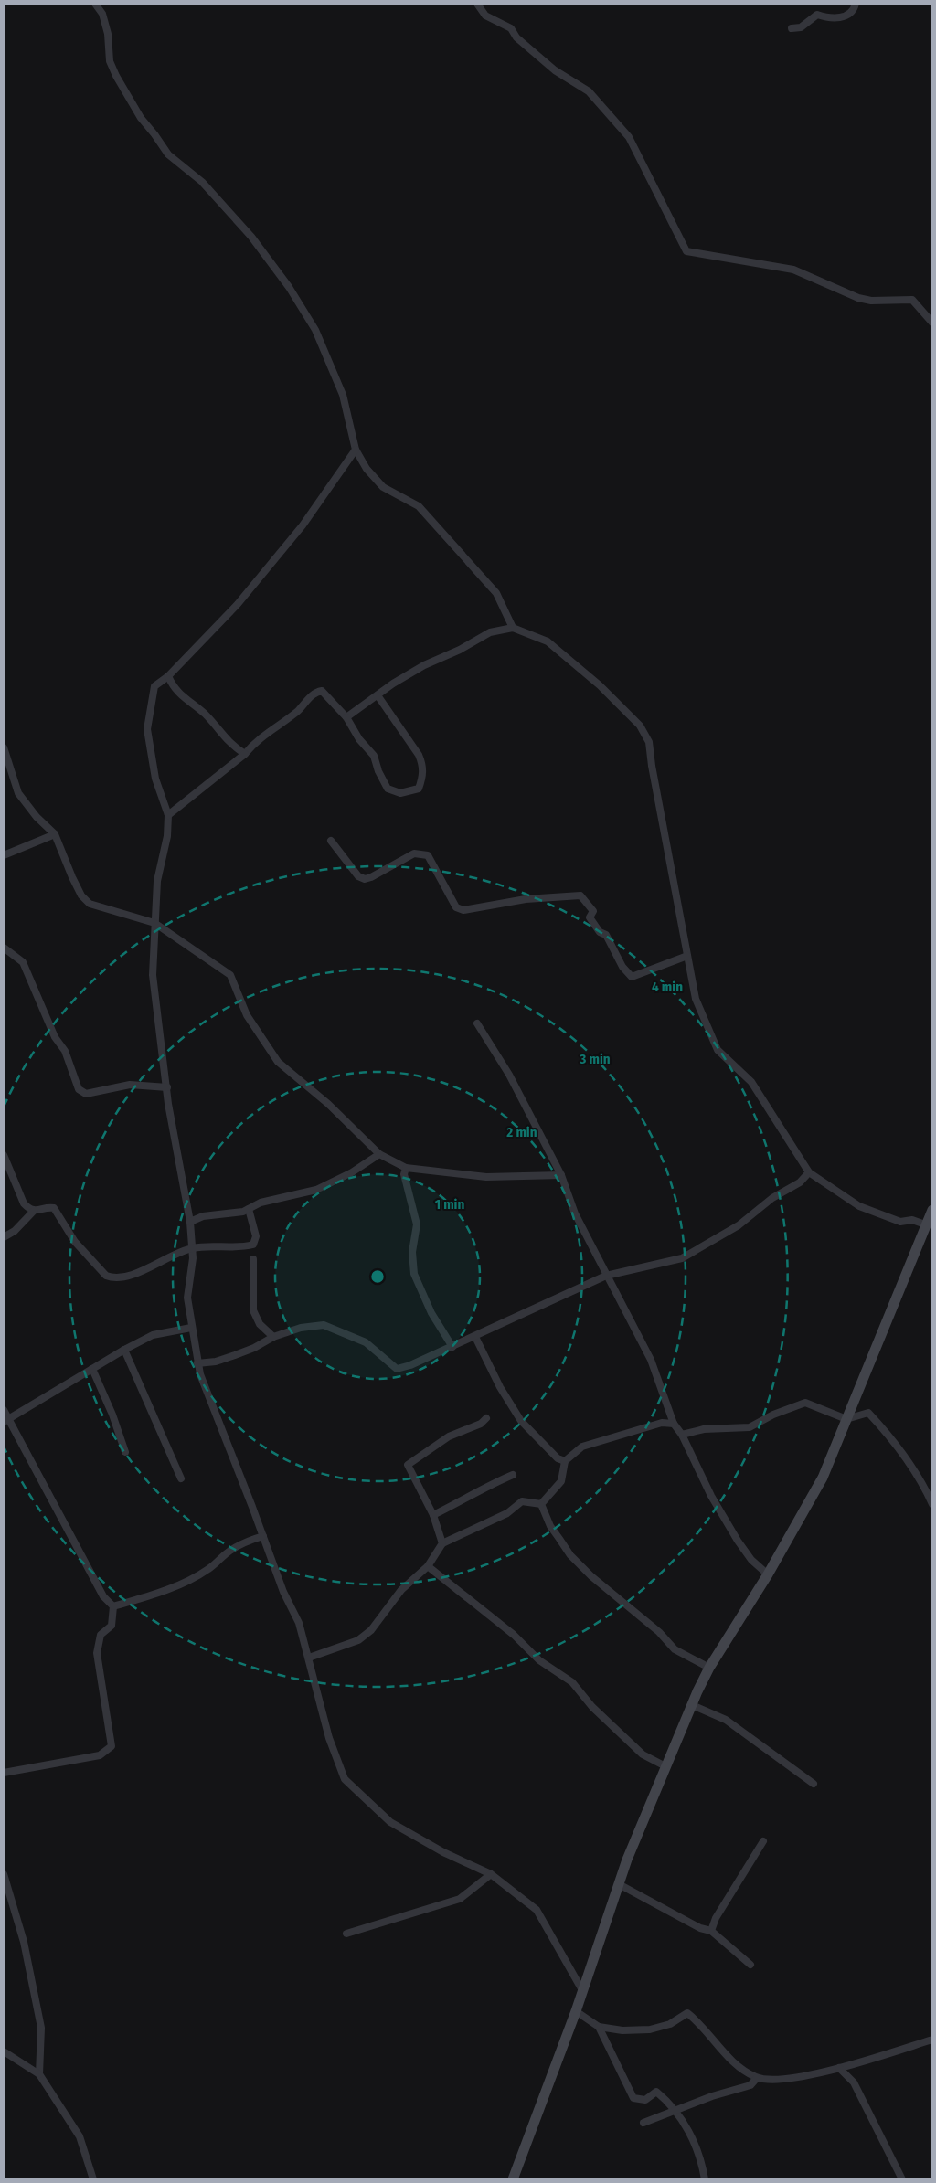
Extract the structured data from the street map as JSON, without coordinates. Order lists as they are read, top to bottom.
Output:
{
  "rings": [
    "4 min",
    "3 min",
    "2 min",
    "1 min"
  ]
}
